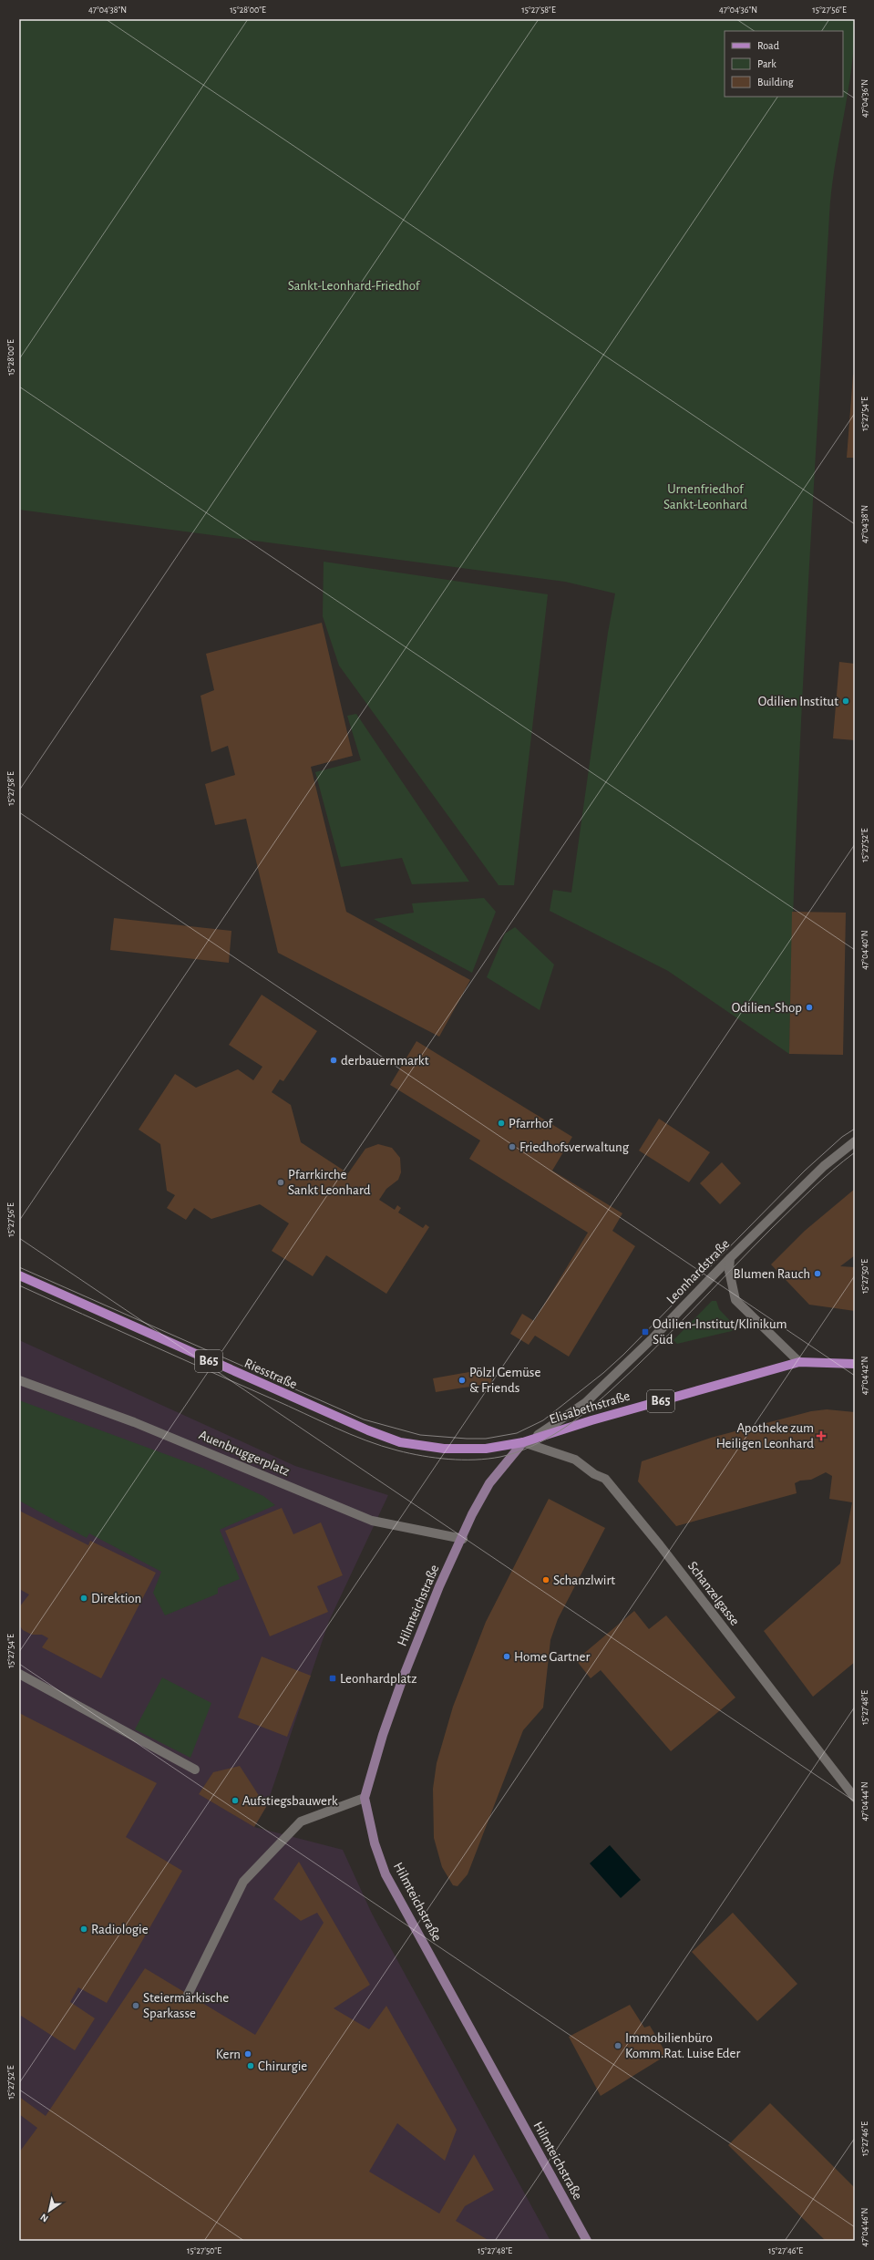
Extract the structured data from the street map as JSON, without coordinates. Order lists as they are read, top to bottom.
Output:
{
  "streets": {
    "main road": [
      "B65",
      "Riesstraße",
      "Elisabethstraße",
      "Hilmteichstraße"
    ],
    "street": ["Leonhardstraße", "Auenbruggerplatz", "Schanzelgasse"]
  },
  "crossings": [
    ["Leonhardstraße", "Riesstraße"],
    ["Leonhardstraße", "Elisabethstraße"],
    ["Leonhardstraße", "Schanzelgasse"],
    ["Leonhardstraße", "Hilmteichstraße"],
    ["Riesstraße", "Elisabethstraße"],
    ["Riesstraße", "Schanzelgasse"],
    ["Riesstraße", "Hilmteichstraße"],
    ["Elisabethstraße", "Schanzelgasse"],
    ["Elisabethstraße", "Hilmteichstraße"],
    ["Auenbruggerplatz", "Hilmteichstraße"],
    ["Schanzelgasse", "Hilmteichstraße"]
  ],
  "parks": ["Sankt-Leonhard-Friedhof", "Urnenfriedhof Sankt-Leonhard"],
  "places": {
    "other": [
      "Odilien Institut",
      "Odilien-Shop",
      "derbauernmarkt",
      "Pfarrhof",
      "Friedhofsverwaltung",
      "Pfarrkirche Sankt Leonhard",
      "Blumen Rauch",
      "Pölzl Gemüse & Friends",
      "Schanzlwirt",
      "Direktion",
      "Home Gartner",
      "Aufstiegsbauwerk",
      "Radiologie",
      "Steiermärkische Sparkasse",
      "Immobilienbüro Komm.Rat. Luise Eder",
      "Kern",
      "Chirurgie"
    ],
    "transit": ["Odilien-Institut/Klinikum Süd", "Leonhardplatz"],
    "health": ["Apotheke zum Heiligen Leonhard"]
  },
  "legend": ["Road", "Park", "Building"],
  "north": "bottom left",
  "coordinates": [
    "47°04'38\"N",
    "15°28'00\"E",
    "15°27'58\"E",
    "47°04'36\"N",
    "15°27'56\"E",
    "15°27'54\"E",
    "15°27'52\"E",
    "47°04'40\"N",
    "15°27'50\"E",
    "47°04'42\"N",
    "15°27'48\"E",
    "47°04'44\"N",
    "15°27'46\"E",
    "47°04'46\"N"
  ]
}
